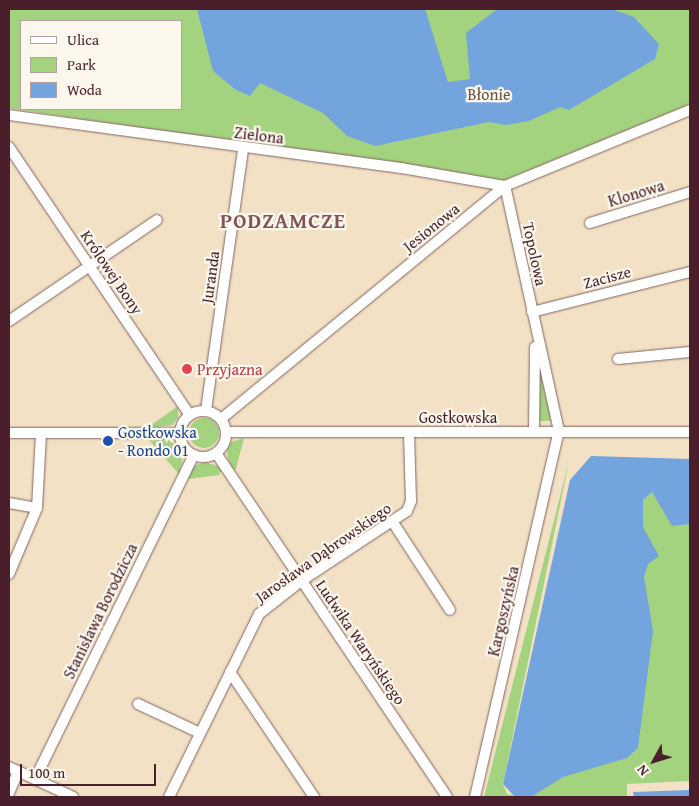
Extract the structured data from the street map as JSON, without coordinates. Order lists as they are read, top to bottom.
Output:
{
  "streets": {
    "street": [
      "Zielona",
      "Klonowa",
      "Jesionowa",
      "Topolowa",
      "Królowej Bony",
      "Juranda",
      "Zacisze",
      "Gostkowska",
      "Jarosława Dąbrowskiego",
      "Stanisława Borodzicza",
      "Kargoszyńska",
      "Ludwika Waryńskiego"
    ]
  },
  "crossings": [
    ["Zielona", "Jesionowa"],
    ["Zielona", "Topolowa"],
    ["Zielona", "Juranda"],
    ["Jesionowa", "Topolowa"],
    ["Jesionowa", "Królowej Bony"],
    ["Jesionowa", "Juranda"],
    ["Jesionowa", "Gostkowska"],
    ["Jesionowa", "Stanisława Borodzicza"],
    ["Jesionowa", "Ludwika Waryńskiego"],
    ["Topolowa", "Zacisze"],
    ["Topolowa", "Gostkowska"],
    ["Topolowa", "Kargoszyńska"],
    ["Królowej Bony", "Juranda"],
    ["Królowej Bony", "Gostkowska"],
    ["Królowej Bony", "Stanisława Borodzicza"],
    ["Królowej Bony", "Ludwika Waryńskiego"],
    ["Juranda", "Gostkowska"],
    ["Juranda", "Stanisława Borodzicza"],
    ["Juranda", "Ludwika Waryńskiego"],
    ["Gostkowska", "Jarosława Dąbrowskiego"],
    ["Gostkowska", "Stanisława Borodzicza"],
    ["Gostkowska", "Kargoszyńska"],
    ["Gostkowska", "Ludwika Waryńskiego"],
    ["Jarosława Dąbrowskiego", "Ludwika Waryńskiego"],
    ["Stanisława Borodzicza", "Ludwika Waryńskiego"]
  ],
  "districts": ["PODZAMCZE"],
  "parks": ["Błonie"],
  "places": ["Przyjazna", "Gostkowska - Rondo 01"],
  "legend": ["Ulica", "Park", "Woda"],
  "scale_bar": "100 m",
  "north": "bottom left"
}
